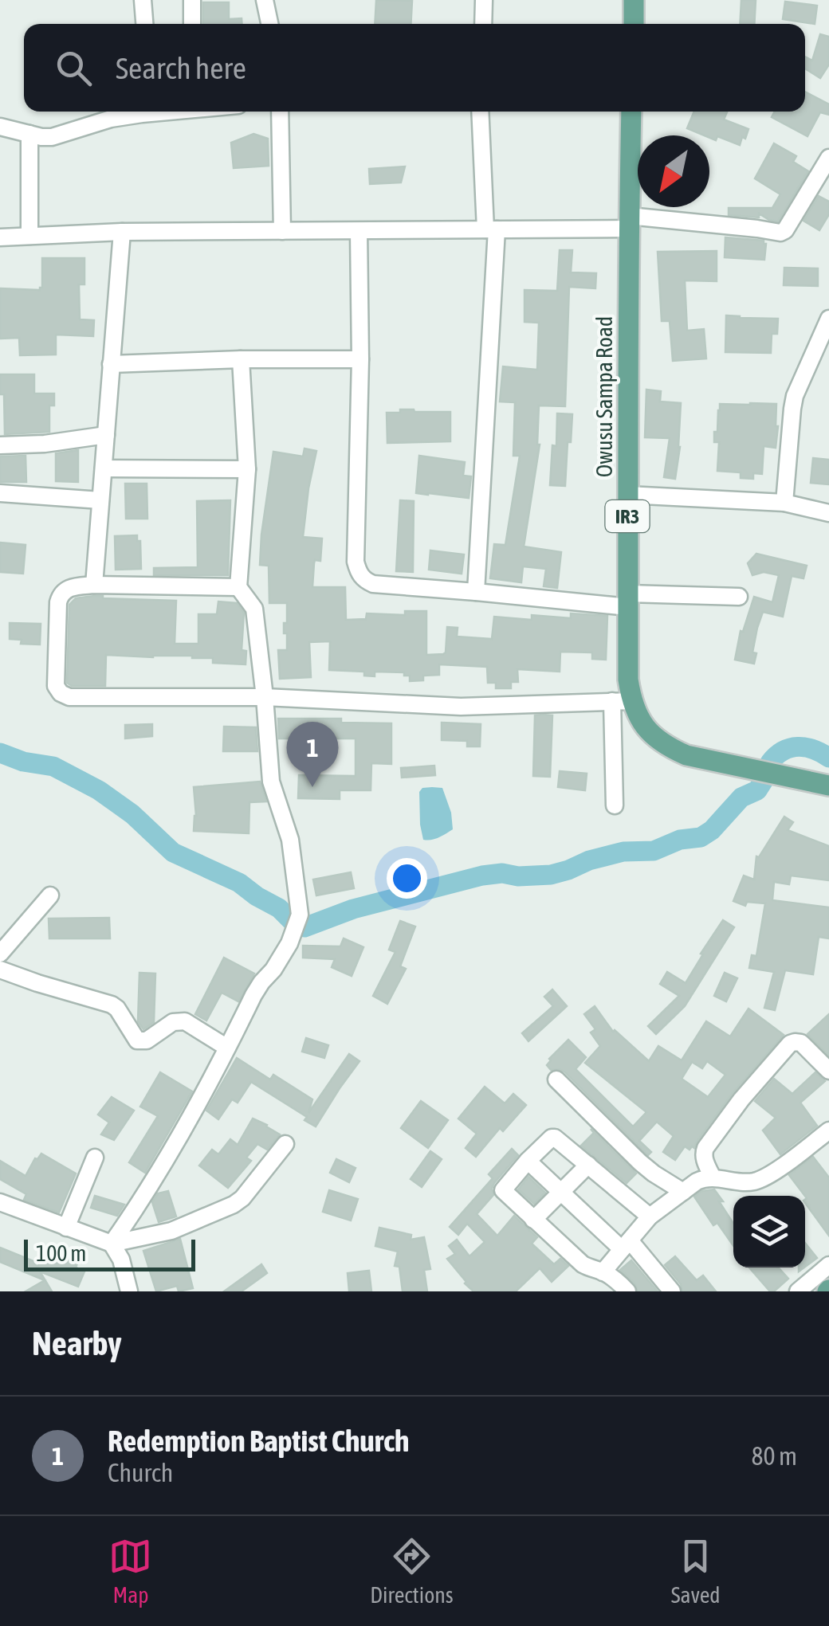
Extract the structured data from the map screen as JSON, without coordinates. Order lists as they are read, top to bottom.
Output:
{
  "streets": {
    "main road": ["Owusu Sampa Road", "IR3"]
  },
  "scale_bar": "100 m",
  "north": "bottom left",
  "page": {
    "search": "Search here",
    "pins": "1",
    "scale": "100 m",
    "heading": "Nearby",
    "list": [
      {
        "mark": "1",
        "name": "Redemption Baptist Church",
        "note": "Church",
        "value": "80 m"
      }
    ],
    "nav": ["Map", "Directions", "Saved"]
  }
}
